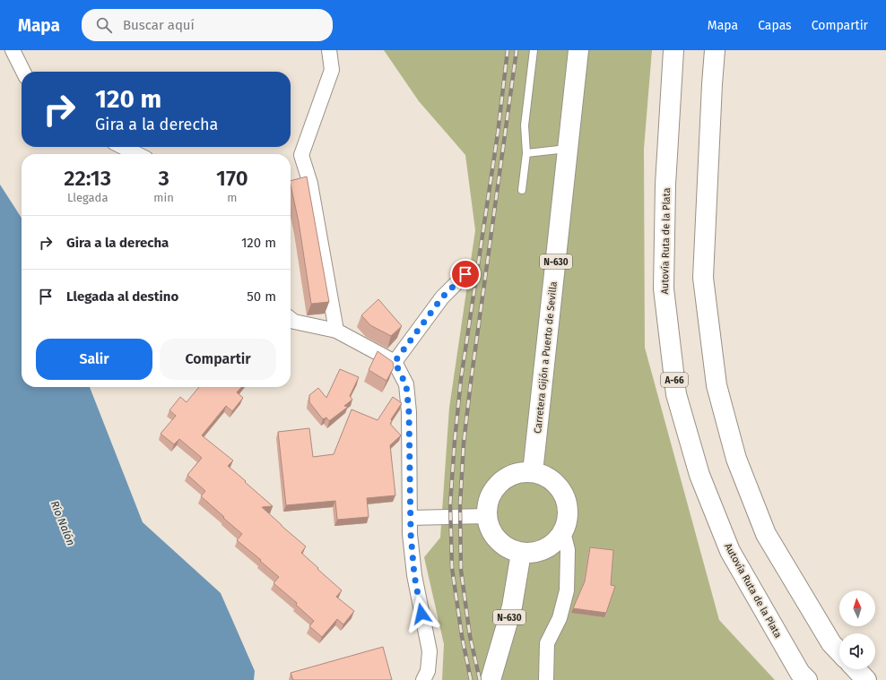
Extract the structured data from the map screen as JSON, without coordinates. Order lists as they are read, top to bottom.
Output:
{
  "streets": {
    "highway": [
      "Autovía Ruta de la Plata",
      "N-630",
      "Carretera Gijón a Puerto de Sevilla",
      "A-66"
    ]
  },
  "crossings": [
    ["N-630", "Carretera Gijón a Puerto de Sevilla"]
  ],
  "water": ["Río Nalón"],
  "north": "top",
  "page": {
    "header": "Mapa",
    "search": "Buscar aquí",
    "nav": ["Mapa", "Capas", "Compartir"],
    "turn": ["120 m", "Gira a la derecha"],
    "eta": [
      "22:13",
      "Llegada",
      "3",
      "min",
      "170",
      "m"
    ],
    "list": [
      {
        "name": "Gira a la derecha",
        "value": "120 m"
      },
      {
        "name": "Llegada al destino",
        "value": "50 m"
      }
    ],
    "buttons": ["Salir", "Compartir"]
  }
}
